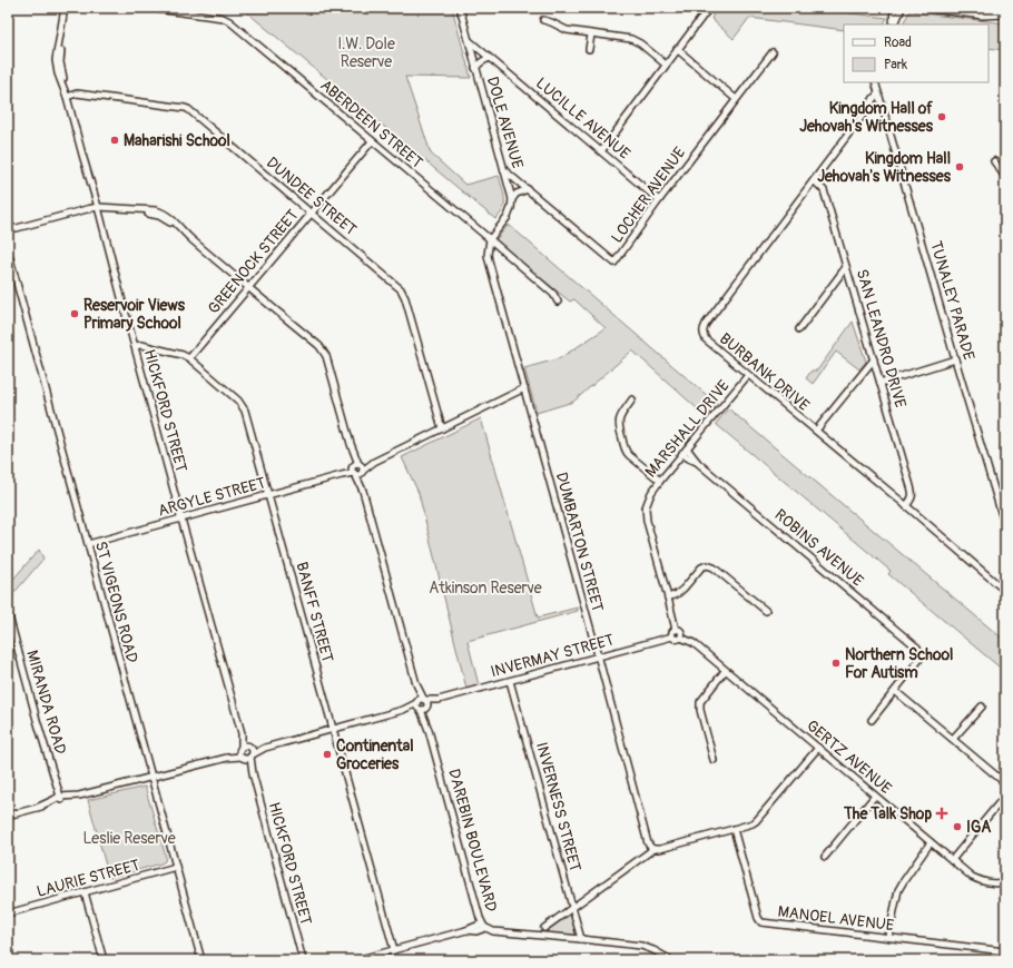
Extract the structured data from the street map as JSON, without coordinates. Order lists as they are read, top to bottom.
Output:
{
  "streets": {
    "street": [
      "LUCILLE AVENUE",
      "DOLE AVENUE",
      "ABERDEEN STREET",
      "LOCHER AVENUE",
      "DUNDEE STREET",
      "GREENOCK STREET",
      "TUNALEY PARADE",
      "SAN LEANDRO DRIVE",
      "BURBANK DRIVE",
      "HICKFORD STREET",
      "MARSHALL DRIVE",
      "ARGYLE STREET",
      "DUMBARTON STREET",
      "ROBINS AVENUE",
      "ST VIGEONS ROAD",
      "BANFF STREET",
      "INVERMAY STREET",
      "MIRANDA ROAD",
      "GERTZ AVENUE",
      "INVERNESS STREET",
      "DAREBIN BOULEVARD",
      "LAURIE STREET",
      "MANOEL AVENUE"
    ]
  },
  "crossings": [
    ["LUCILLE AVENUE", "DOLE AVENUE"],
    ["LUCILLE AVENUE", "LOCHER AVENUE"],
    ["DOLE AVENUE", "LOCHER AVENUE"],
    ["ABERDEEN STREET", "GREENOCK STREET"],
    ["ABERDEEN STREET", "DUMBARTON STREET"],
    ["DUNDEE STREET", "GREENOCK STREET"],
    ["DUNDEE STREET", "HICKFORD STREET"],
    ["DUNDEE STREET", "ARGYLE STREET"],
    ["GREENOCK STREET", "BANFF STREET"],
    ["GREENOCK STREET", "DAREBIN BOULEVARD"],
    ["TUNALEY PARADE", "BURBANK DRIVE"],
    ["SAN LEANDRO DRIVE", "BURBANK DRIVE"],
    ["BURBANK DRIVE", "MARSHALL DRIVE"],
    ["HICKFORD STREET", "ARGYLE STREET"],
    ["HICKFORD STREET", "BANFF STREET"],
    ["HICKFORD STREET", "INVERMAY STREET"],
    ["HICKFORD STREET", "DAREBIN BOULEVARD"],
    ["MARSHALL DRIVE", "ROBINS AVENUE"],
    ["MARSHALL DRIVE", "INVERMAY STREET"],
    ["MARSHALL DRIVE", "GERTZ AVENUE"],
    ["ARGYLE STREET", "DUMBARTON STREET"],
    ["ARGYLE STREET", "ST VIGEONS ROAD"],
    ["ARGYLE STREET", "BANFF STREET"],
    ["ARGYLE STREET", "DAREBIN BOULEVARD"],
    ["DUMBARTON STREET", "INVERMAY STREET"],
    ["ST VIGEONS ROAD", "INVERMAY STREET"],
    ["ST VIGEONS ROAD", "LAURIE STREET"],
    ["BANFF STREET", "INVERMAY STREET"],
    ["INVERMAY STREET", "MIRANDA ROAD"],
    ["INVERMAY STREET", "GERTZ AVENUE"],
    ["INVERMAY STREET", "INVERNESS STREET"],
    ["INVERMAY STREET", "DAREBIN BOULEVARD"],
    ["INVERNESS STREET", "DAREBIN BOULEVARD"]
  ],
  "parks": ["I.W. Dole Reserve", "Atkinson Reserve", "Leslie Reserve"],
  "places": {
    "other": [
      "Kingdom Hall of Jehovah's Witnesses",
      "Maharishi School",
      "Kingdom Hall Jehovah's Witnesses",
      "Reservoir Views Primary School",
      "Northern School For Autism",
      "Continental Groceries",
      "IGA"
    ],
    "health": ["The Talk Shop"]
  },
  "legend": ["Road", "Park"]
}
